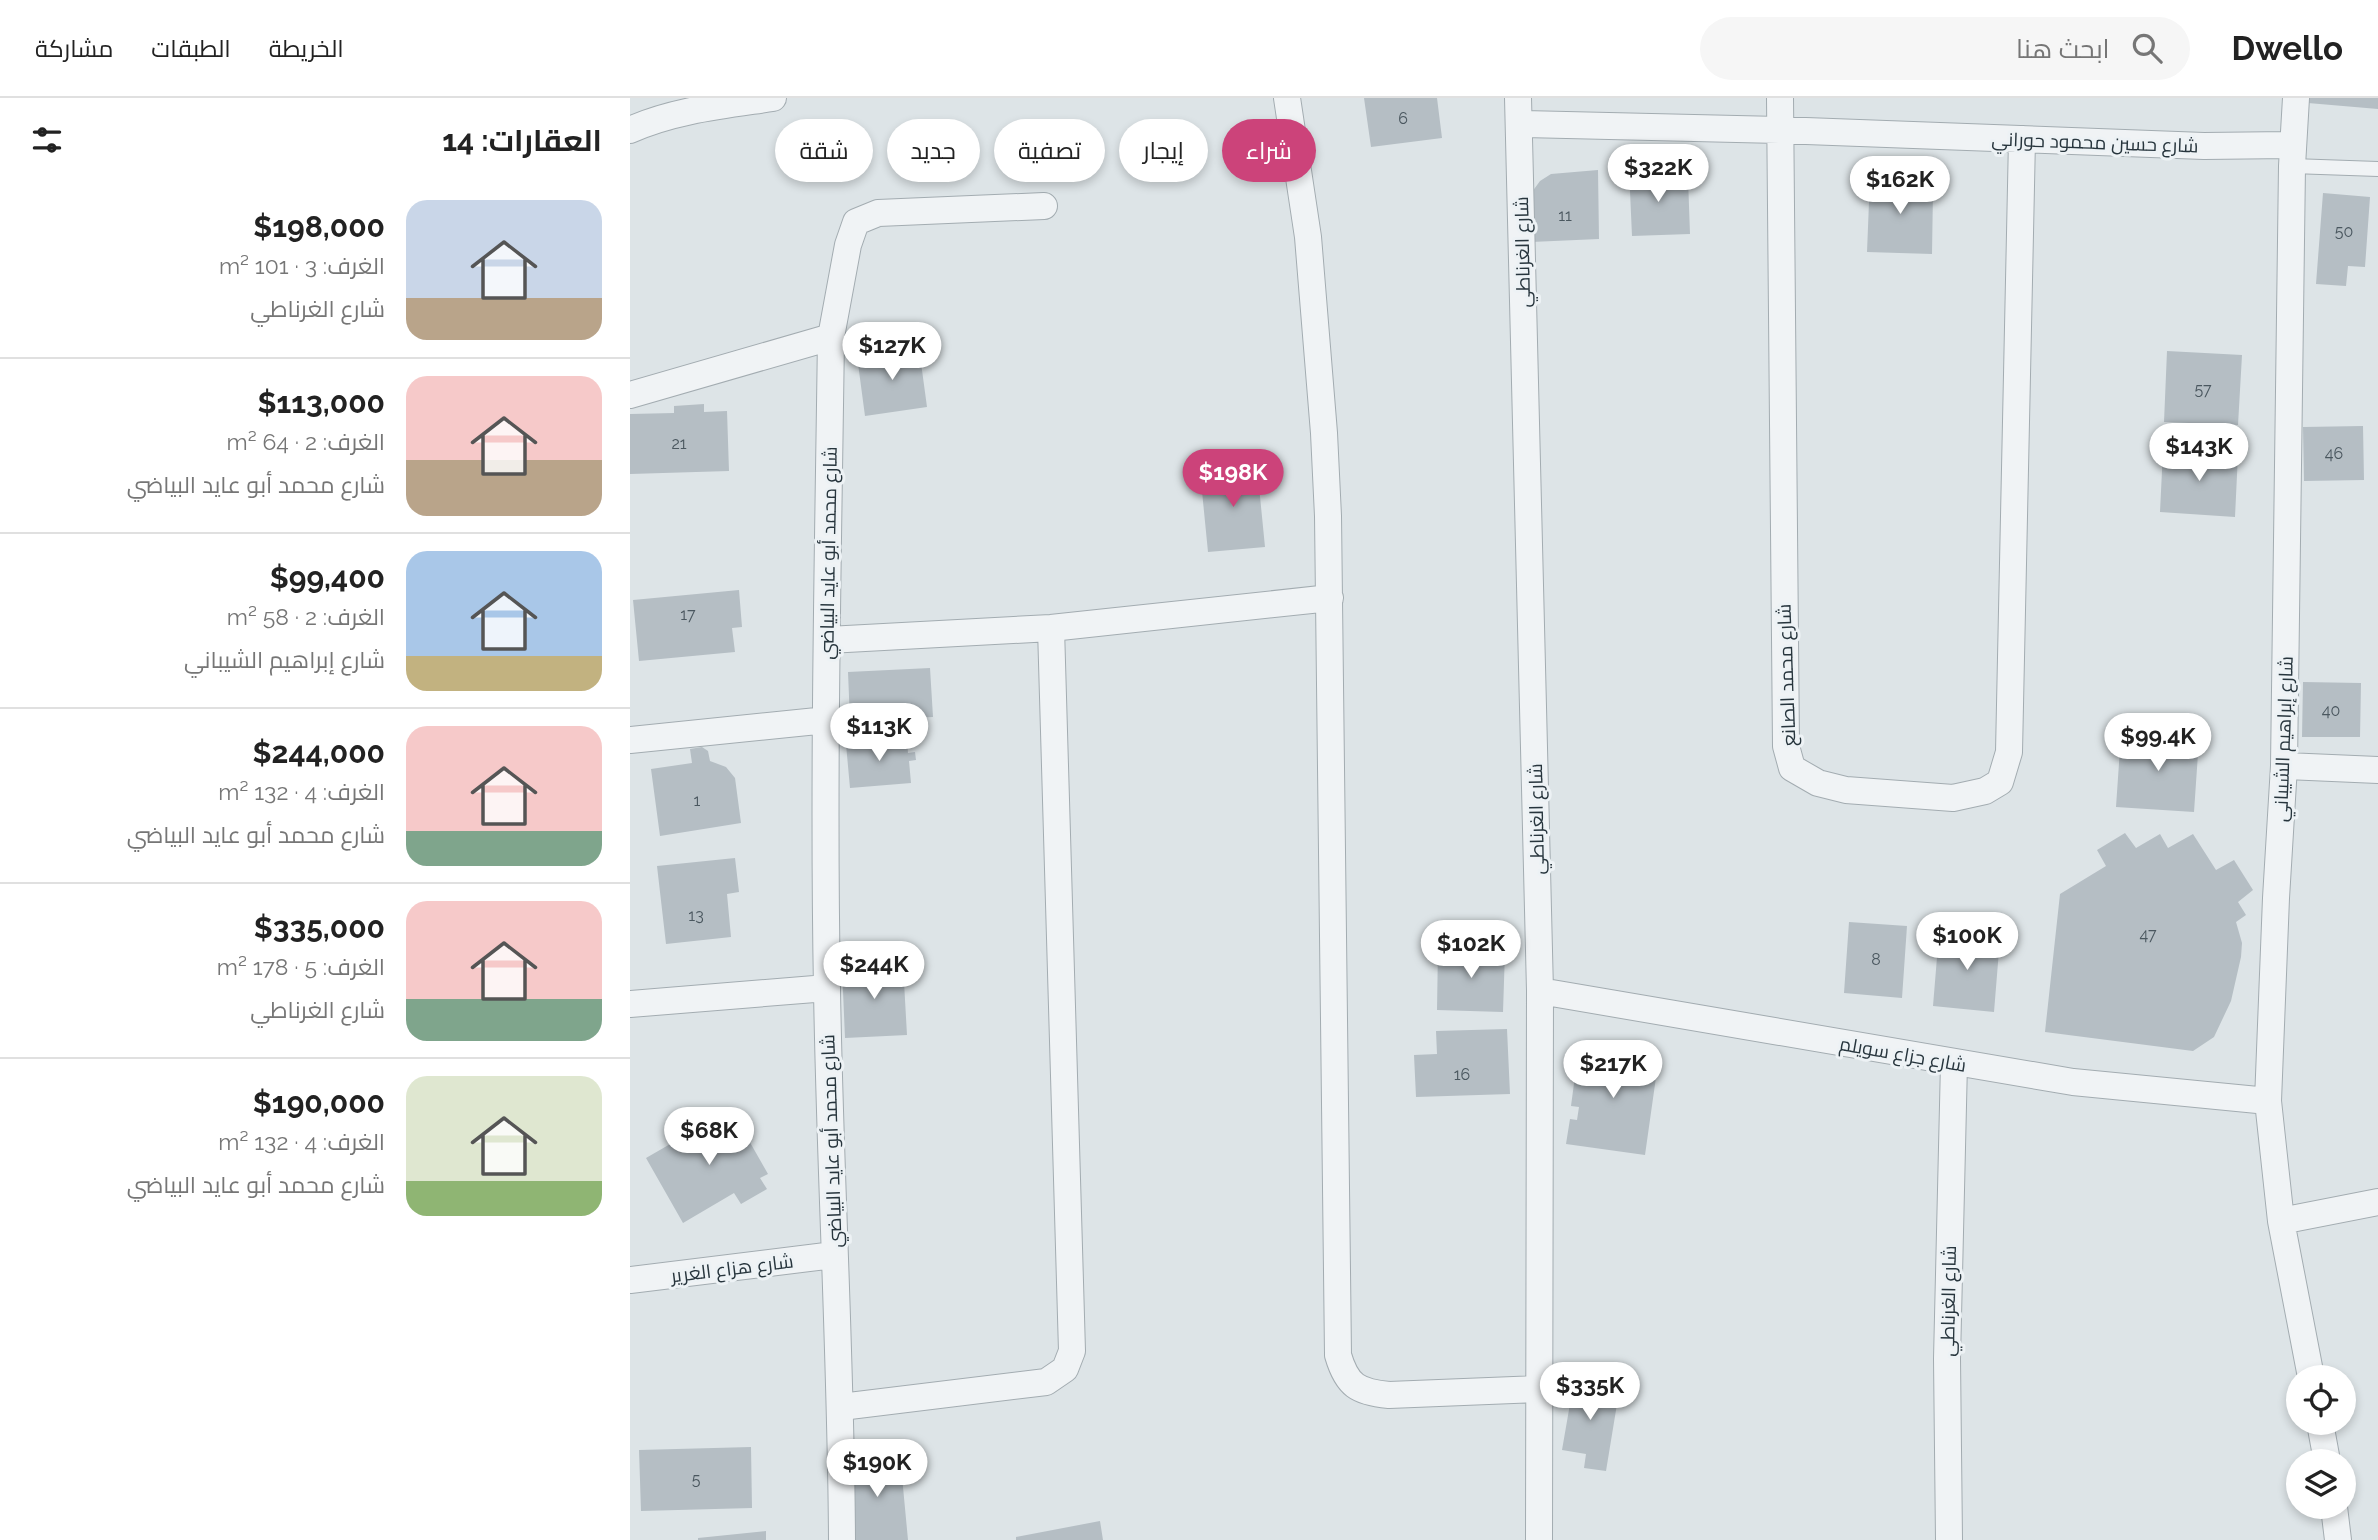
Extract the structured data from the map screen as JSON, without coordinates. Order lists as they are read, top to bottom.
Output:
{
  "streets": {
    "street": [
      "شارع حسين محمود حوراني",
      "شارع الغرناطي",
      "شارع محمد أبو عايد البياضي",
      "شارع محمد الصانع",
      "شارع إبراهيم الشيباني",
      "شارع جزاع سويلم",
      "شارع هزاع الغرير"
    ]
  },
  "crossings": [
    ["شارع حسين محمود حوراني", "شارع الغرناطي"],
    ["شارع حسين محمود حوراني", "شارع محمد الصانع"],
    ["شارع حسين محمود حوراني", "شارع إبراهيم الشيباني"],
    ["شارع الغرناطي", "شارع جزاع سويلم"],
    ["شارع محمد أبو عايد البياضي", "شارع هزاع الغرير"],
    ["شارع إبراهيم الشيباني", "شارع جزاع سويلم"]
  ],
  "house_numbers": [
    "6",
    "11",
    "50",
    "57",
    "21",
    "46",
    "17",
    "40",
    "1",
    "13",
    "47",
    "8",
    "16",
    "5"
  ],
  "page": {
    "header": "Dwello",
    "search": "ابحث هنا",
    "nav": ["الخريطة", "الطبقات", "مشاركة"],
    "heading": "العقارات: 14",
    "chip": [
      "شراء",
      "إيجار",
      "تصفية",
      "جديد",
      "شقة"
    ],
    "price": [
      "$322K",
      "$162K",
      "$127K",
      "$143K",
      "$198K",
      "$113K",
      "$99.4K",
      "$100K",
      "$102K",
      "$244K",
      "$217K",
      "$68K",
      "$335K",
      "$190K"
    ],
    "list": [
      {
        "name": "$198,000",
        "note": "الغرف: 3 · 101 m² · شارع الغرناطي"
      },
      {
        "name": "$113,000",
        "note": "الغرف: 2 · 64 m² · شارع محمد أبو عايد البياضي"
      },
      {
        "name": "$99,400",
        "note": "الغرف: 2 · 58 m² · شارع إبراهيم الشيباني"
      },
      {
        "name": "$244,000",
        "note": "الغرف: 4 · 132 m² · شارع محمد أبو عايد البياضي"
      },
      {
        "name": "$335,000",
        "note": "الغرف: 5 · 178 m² · شارع الغرناطي"
      },
      {
        "name": "$190,000",
        "note": "الغرف: 4 · 132 m² · شارع محمد أبو عايد البياضي"
      }
    ]
  }
}
